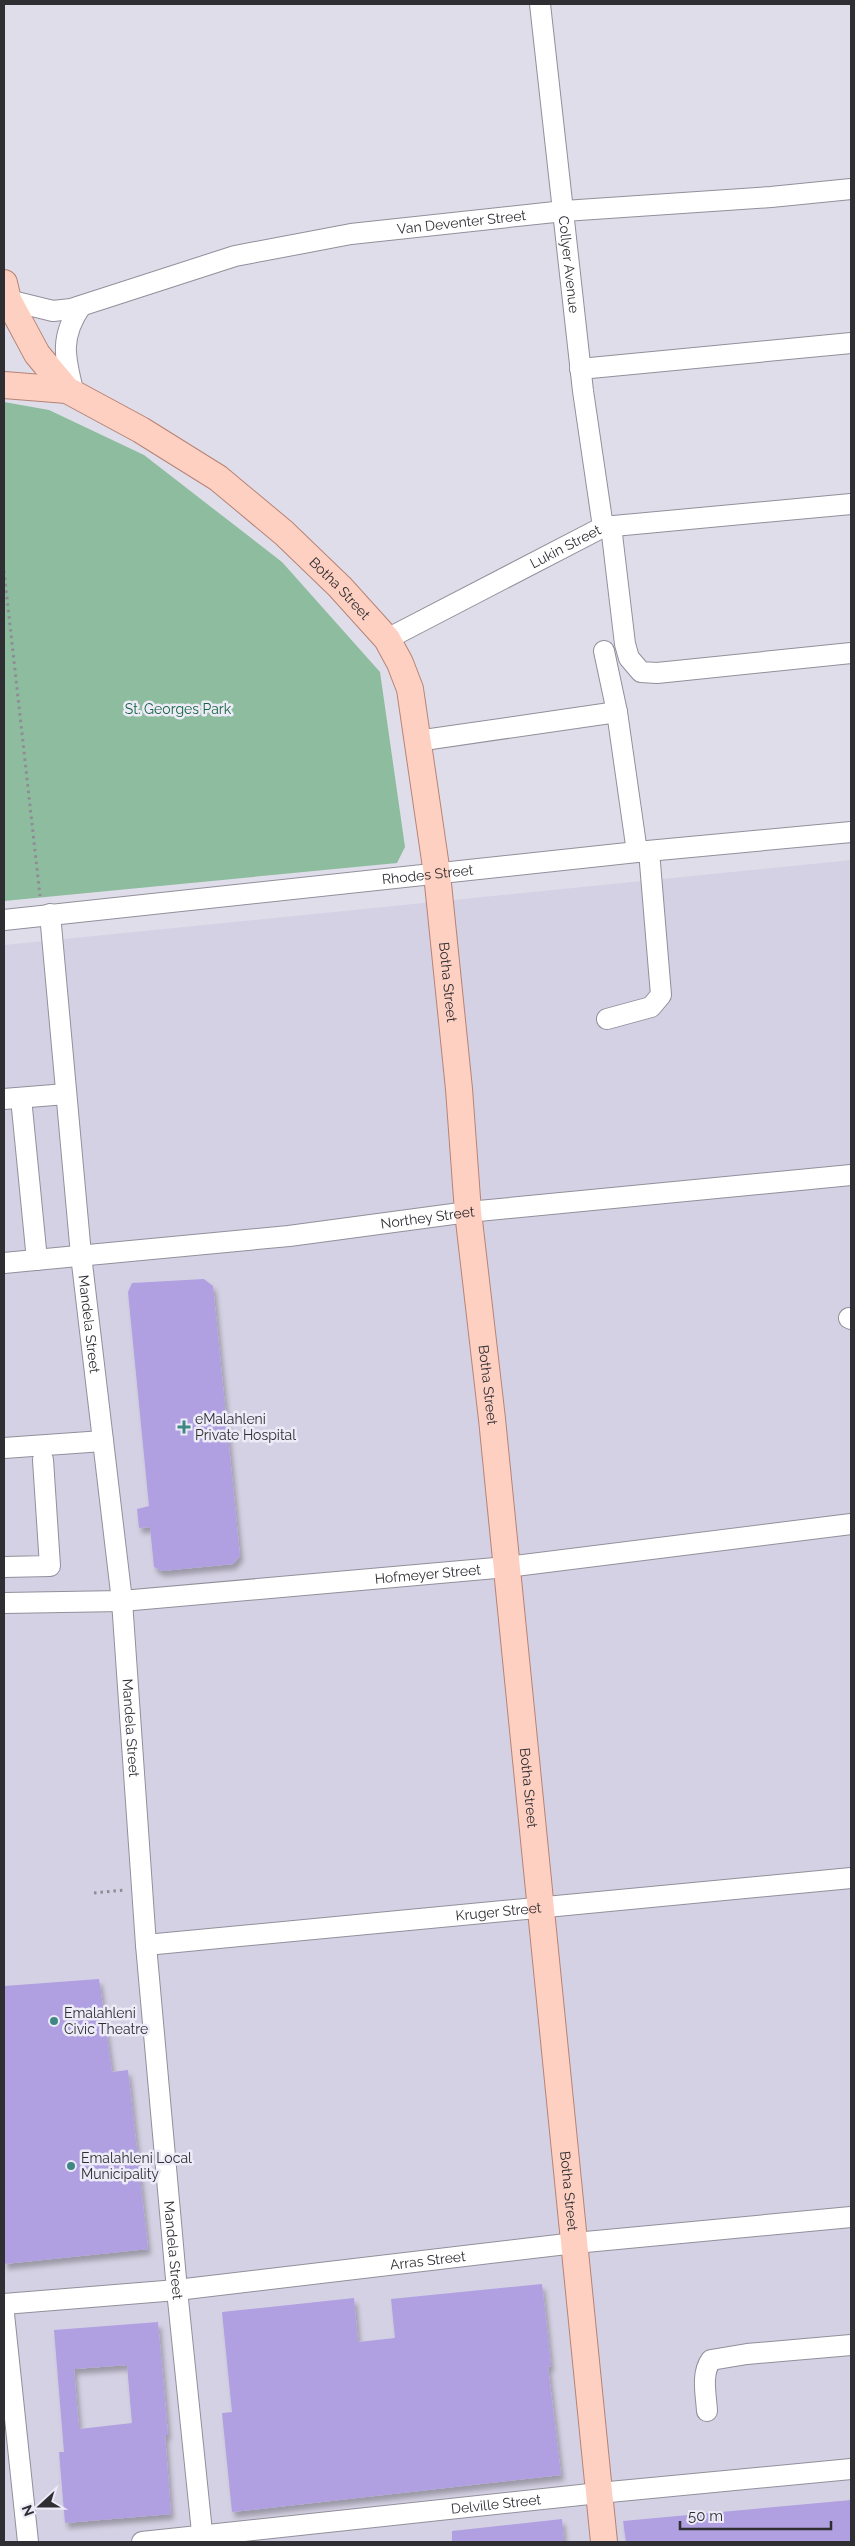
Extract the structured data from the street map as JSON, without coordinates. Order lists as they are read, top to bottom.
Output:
{
  "streets": {
    "main road": ["Botha Street"],
    "street": [
      "Van Deventer Street",
      "Collyer Avenue",
      "Lukin Street",
      "Rhodes Street",
      "Northey Street",
      "Mandela Street",
      "Hofmeyer Street",
      "Kruger Street",
      "Arras Street",
      "Delville Street"
    ]
  },
  "crossings": [
    ["Van Deventer Street", "Collyer Avenue"],
    ["Collyer Avenue", "Lukin Street"],
    ["Lukin Street", "Botha Street"],
    ["Botha Street", "Rhodes Street"],
    ["Botha Street", "Northey Street"],
    ["Botha Street", "Hofmeyer Street"],
    ["Botha Street", "Kruger Street"],
    ["Botha Street", "Arras Street"],
    ["Botha Street", "Delville Street"],
    ["Rhodes Street", "Mandela Street"],
    ["Northey Street", "Mandela Street"],
    ["Mandela Street", "Hofmeyer Street"],
    ["Mandela Street", "Kruger Street"],
    ["Mandela Street", "Arras Street"],
    ["Mandela Street", "Delville Street"]
  ],
  "parks": ["St. Georges Park"],
  "places": {
    "health": ["eMalahleni Private Hospital"],
    "other": ["Emalahleni Civic Theatre", "Emalahleni Local Municipality"]
  },
  "scale_bar": "50 m",
  "north": "left"
}
